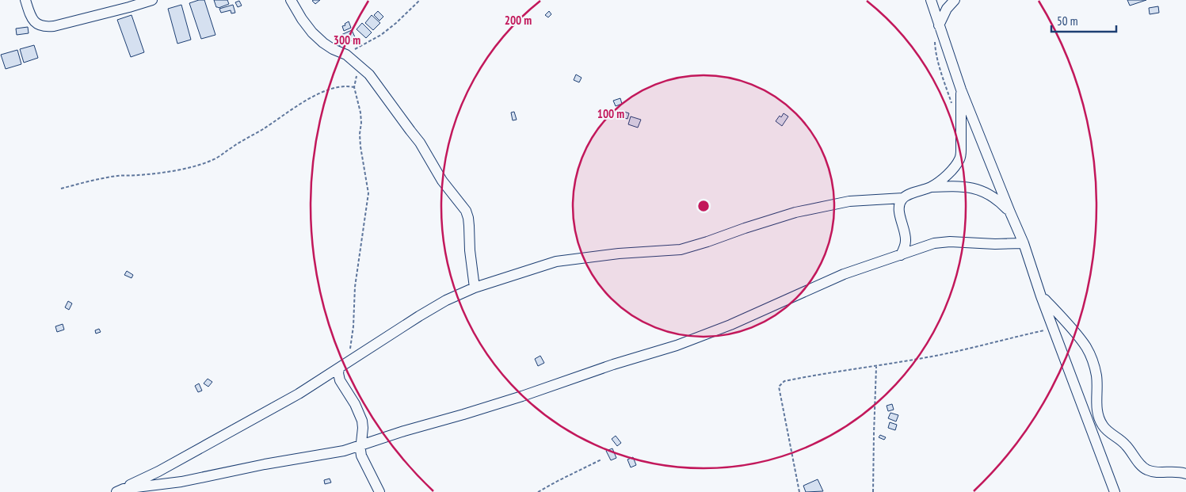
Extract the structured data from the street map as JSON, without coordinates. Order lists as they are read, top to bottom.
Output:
{
  "scale_bar": "50 m",
  "rings": ["200 m", "300 m", "100 m"]
}
